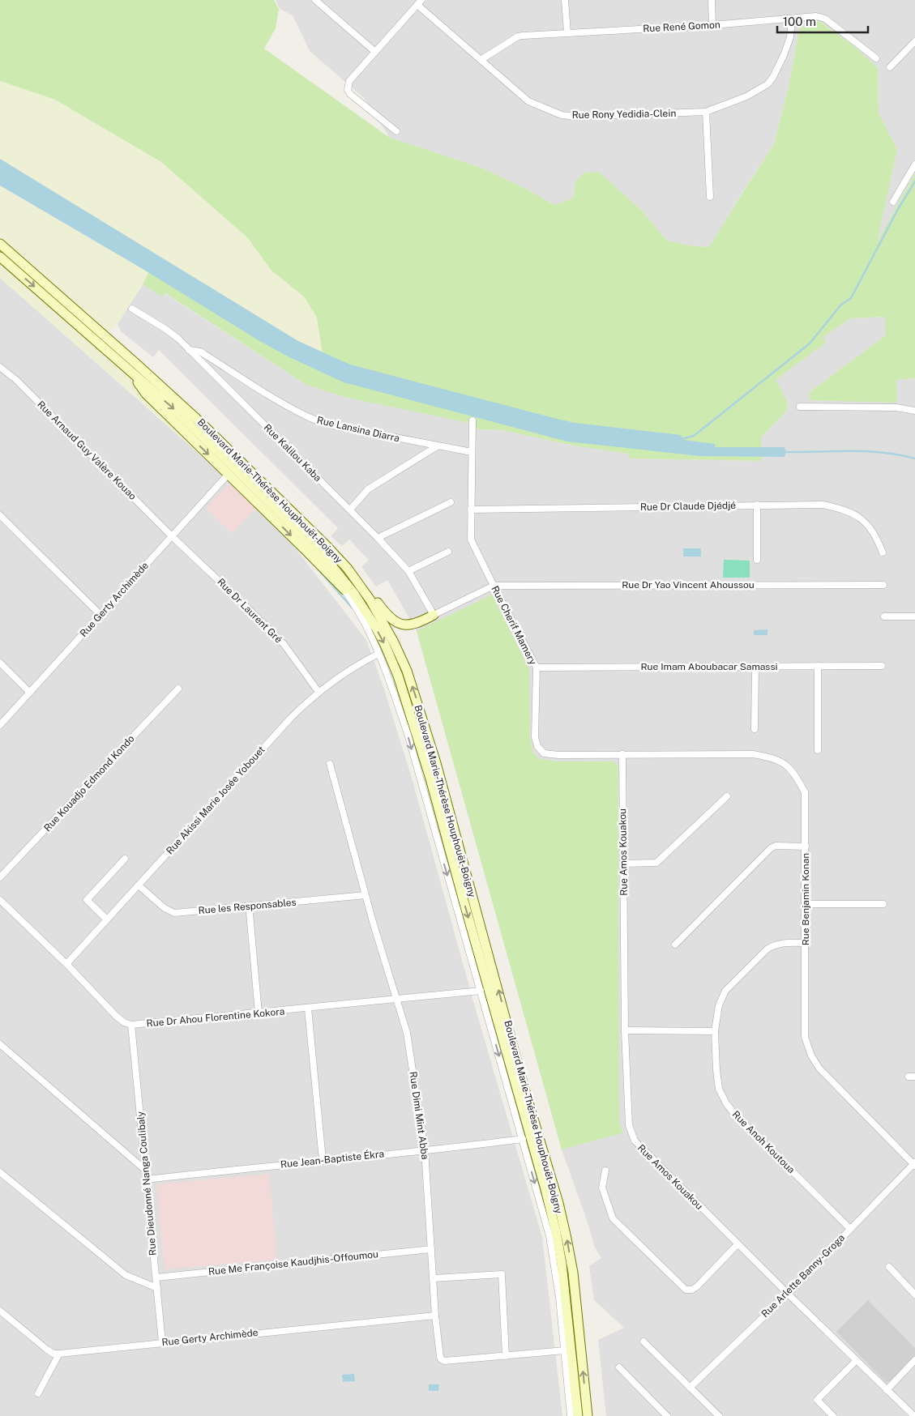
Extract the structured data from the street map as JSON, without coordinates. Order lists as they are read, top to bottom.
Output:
{
  "streets": {
    "main road": ["Boulevard Marie-Thérèse Houphouët-Boigny"],
    "street": [
      "Rue René Gomon",
      "Rue Rony Yedidia-Clein",
      "Rue Lansina Diarra",
      "Rue Arnaud Guy Valère Kouao",
      "Rue Kalilou Kaba",
      "Rue Dr Claude Djédjé",
      "Rue Dr Yao Vincent Ahoussou",
      "Rue Gerty Archimède",
      "Rue Dr Laurent Gré",
      "Rue Cherif Mamery",
      "Rue Imam Aboubacar Samassi",
      "Rue Kouadjo Edmond Kondo",
      "Rue Akissi Marie Josée Yobouet",
      "Rue Amos Kouakou",
      "Rue Benjamin Konan",
      "Rue les Responsables",
      "Rue Dr Ahou Florentine Kokora",
      "Rue Dimi Mint Abba",
      "Rue Anoh Koutoua",
      "Rue Jean-Baptiste Ékra",
      "Rue Dieudonné Nanga Coulibaly",
      "Rue Me Françoise Kaudjhis-Offoumou",
      "Rue Arlette Banny-Groga"
    ]
  },
  "crossings": [
    ["Rue René Gomon", "Rue Rony Yedidia-Clein"],
    ["Rue Lansina Diarra", "Rue Kalilou Kaba"],
    ["Rue Lansina Diarra", "Rue Cherif Mamery"],
    ["Rue Arnaud Guy Valère Kouao", "Rue Gerty Archimède"],
    ["Rue Arnaud Guy Valère Kouao", "Rue Dr Laurent Gré"],
    ["Rue Dr Claude Djédjé", "Rue Cherif Mamery"],
    ["Rue Dr Yao Vincent Ahoussou", "Rue Cherif Mamery"],
    ["Rue Gerty Archimède", "Rue Dr Laurent Gré"],
    ["Rue Gerty Archimède", "Rue Dimi Mint Abba"],
    ["Rue Gerty Archimède", "Rue Dieudonné Nanga Coulibaly"],
    ["Rue Dr Laurent Gré", "Rue Akissi Marie Josée Yobouet"],
    ["Rue Cherif Mamery", "Rue Imam Aboubacar Samassi"],
    ["Rue Cherif Mamery", "Rue Amos Kouakou"],
    ["Rue Cherif Mamery", "Rue Benjamin Konan"],
    ["Rue Akissi Marie Josée Yobouet", "Rue les Responsables"],
    ["Rue Akissi Marie Josée Yobouet", "Rue Dr Ahou Florentine Kokora"],
    ["Rue Amos Kouakou", "Rue Benjamin Konan"],
    ["Rue Amos Kouakou", "Rue Arlette Banny-Groga"],
    ["Rue Benjamin Konan", "Rue Anoh Koutoua"],
    ["Rue Benjamin Konan", "Rue Arlette Banny-Groga"],
    ["Rue les Responsables", "Rue Dimi Mint Abba"],
    ["Rue Dr Ahou Florentine Kokora", "Rue Dimi Mint Abba"],
    ["Rue Dr Ahou Florentine Kokora", "Rue Dieudonné Nanga Coulibaly"],
    ["Rue Dimi Mint Abba", "Rue Jean-Baptiste Ékra"],
    ["Rue Dimi Mint Abba", "Rue Me Françoise Kaudjhis-Offoumou"],
    ["Rue Anoh Koutoua", "Rue Arlette Banny-Groga"],
    ["Rue Jean-Baptiste Ékra", "Rue Dieudonné Nanga Coulibaly"],
    ["Rue Dieudonné Nanga Coulibaly", "Rue Me Françoise Kaudjhis-Offoumou"]
  ],
  "scale_bar": "100 m"
}
